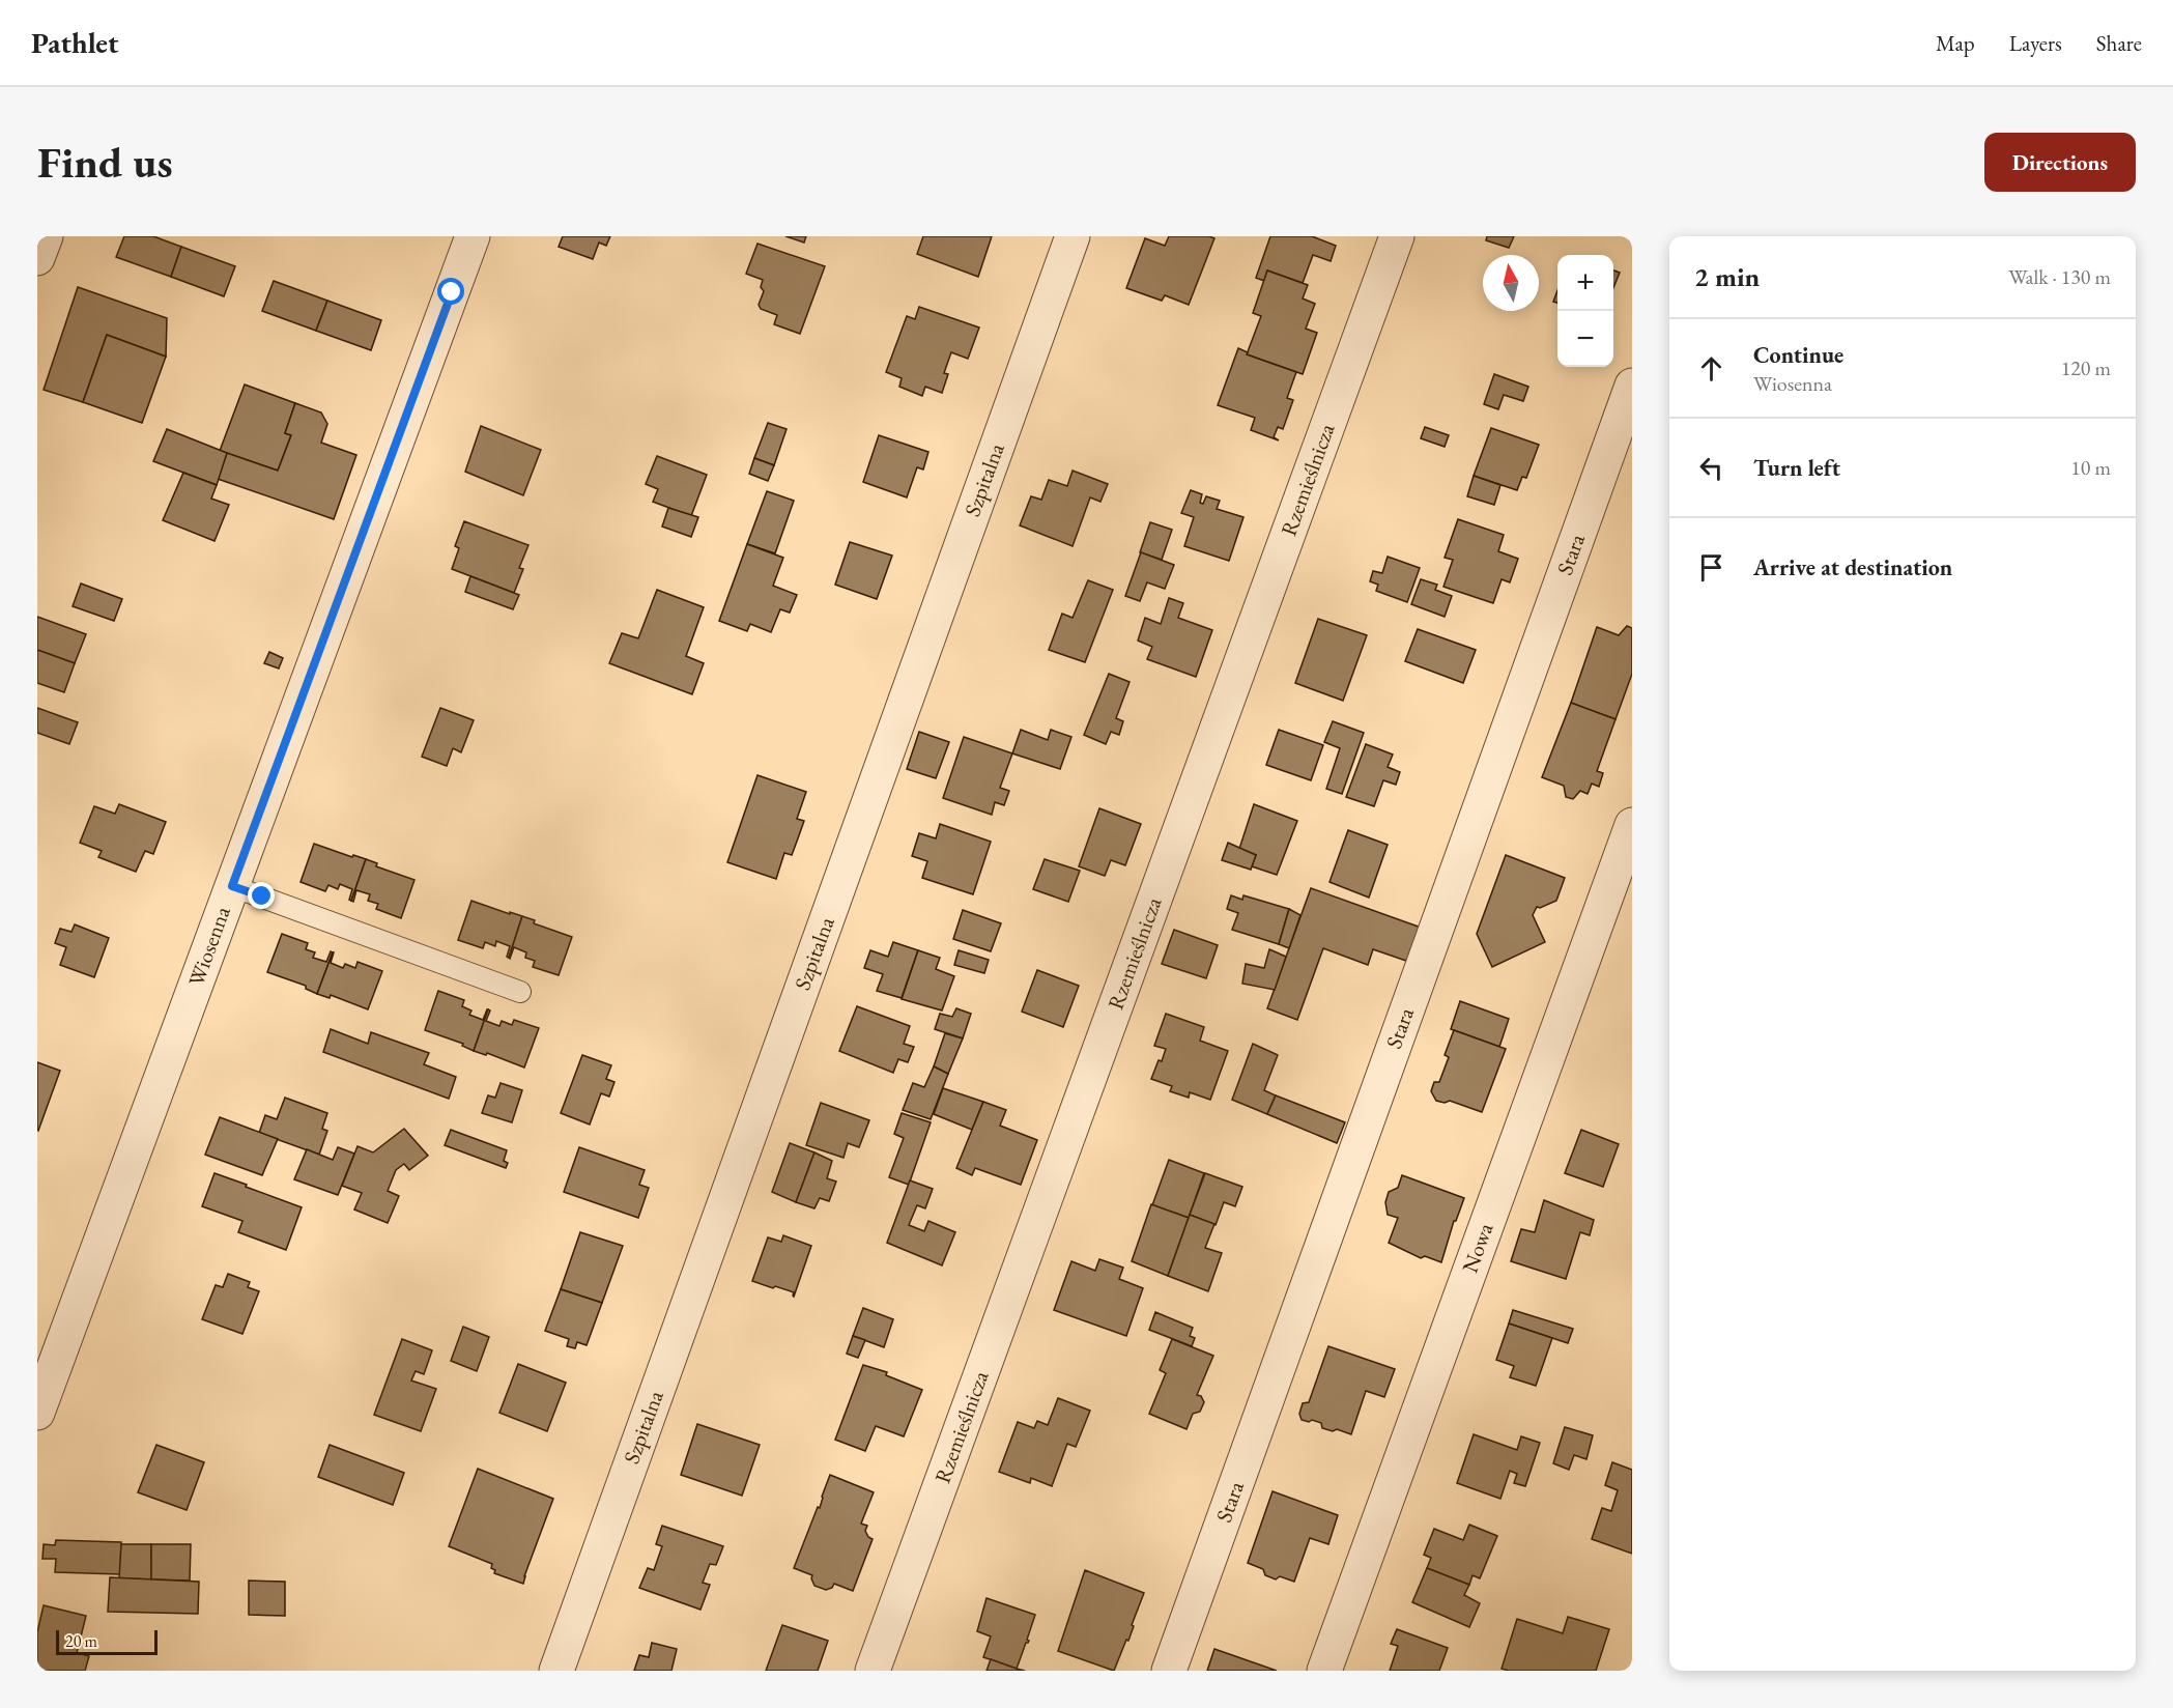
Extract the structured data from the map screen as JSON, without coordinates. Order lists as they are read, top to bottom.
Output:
{
  "streets": {
    "street": [
      "Szpitalna",
      "Rzemieślnicza",
      "Stara",
      "Wiosenna",
      "Nowa"
    ]
  },
  "scale_bar": "20 m",
  "north": "top",
  "page": {
    "header": "Pathlet",
    "nav": ["Map", "Layers", "Share"],
    "buttons": "Directions",
    "title": "Find us",
    "heading": ["2 min", "Walk · 130 m"],
    "map_buttons": ["+", "−"],
    "list": [
      ["Continue", "Wiosenna", "120 m"],
      ["Turn left", "10 m"],
      "Arrive at destination"
    ],
    "scale": "20 m"
  }
}
